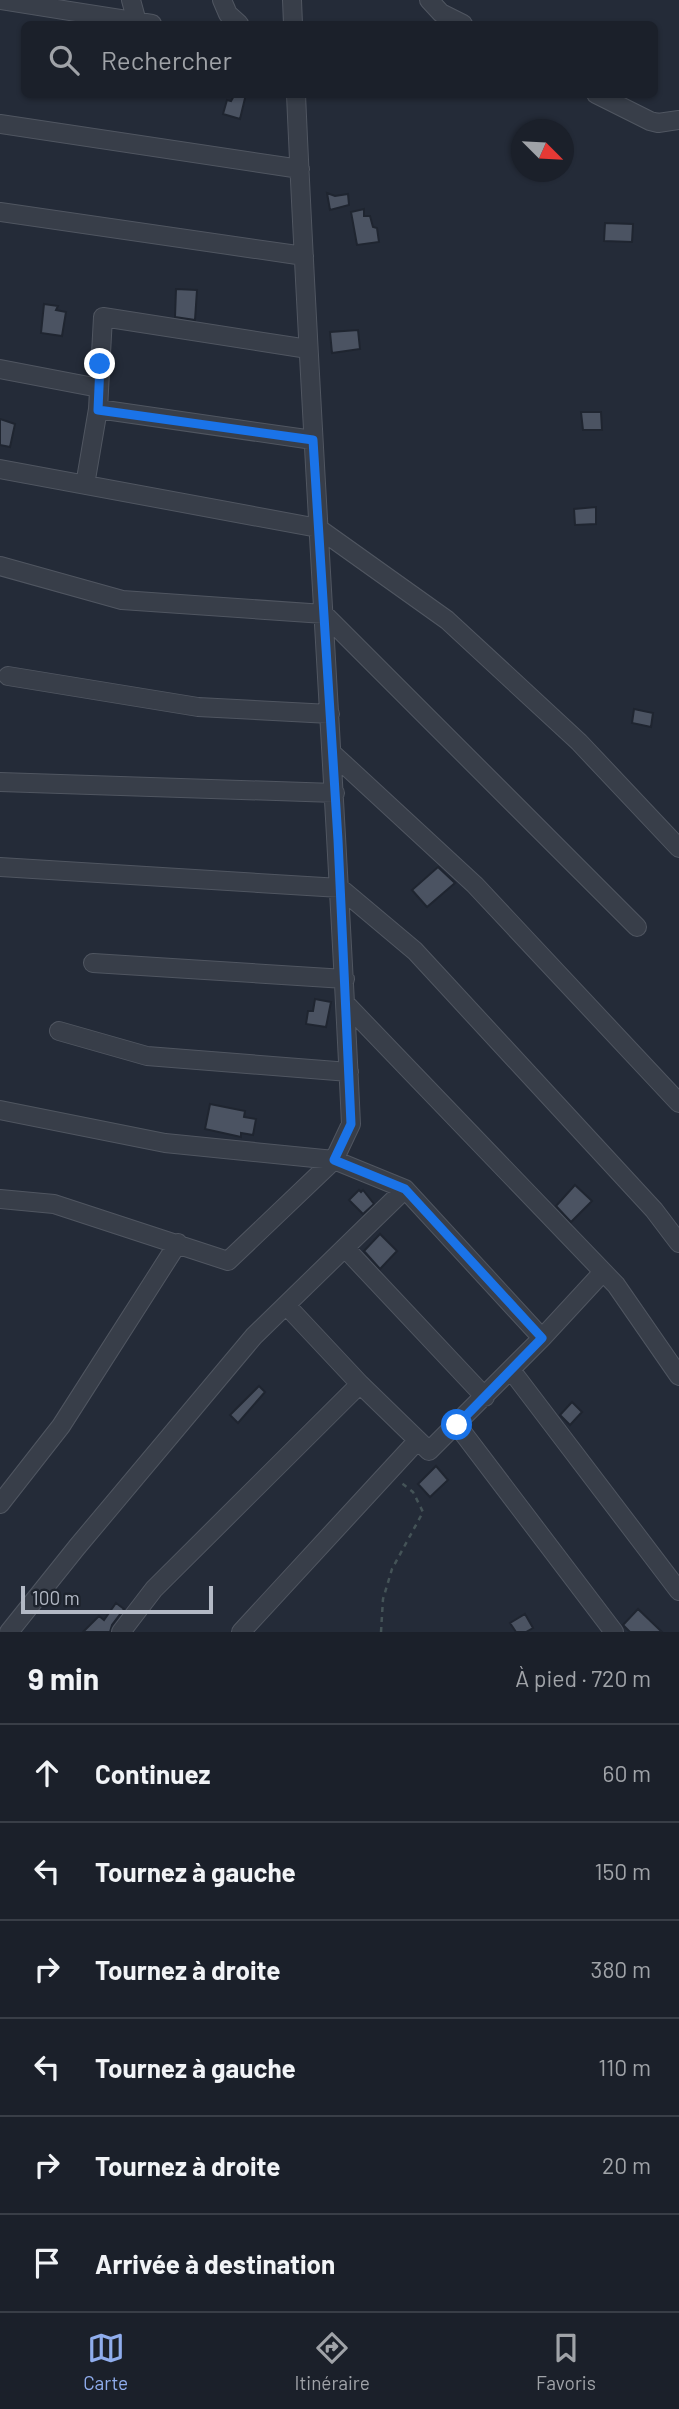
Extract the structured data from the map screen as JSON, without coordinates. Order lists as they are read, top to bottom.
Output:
{
  "scale_bar": "100 m",
  "north": "bottom right",
  "page": {
    "search": "Rechercher",
    "scale": "100 m",
    "heading": ["9 min", "À pied · 720 m"],
    "list": [
      ["Continuez", "60 m"],
      ["Tournez à gauche", "150 m"],
      ["Tournez à droite", "380 m"],
      ["Tournez à gauche", "110 m"],
      ["Tournez à droite", "20 m"],
      "Arrivée à destination"
    ],
    "nav": ["Carte", "Itinéraire", "Favoris"]
  }
}
